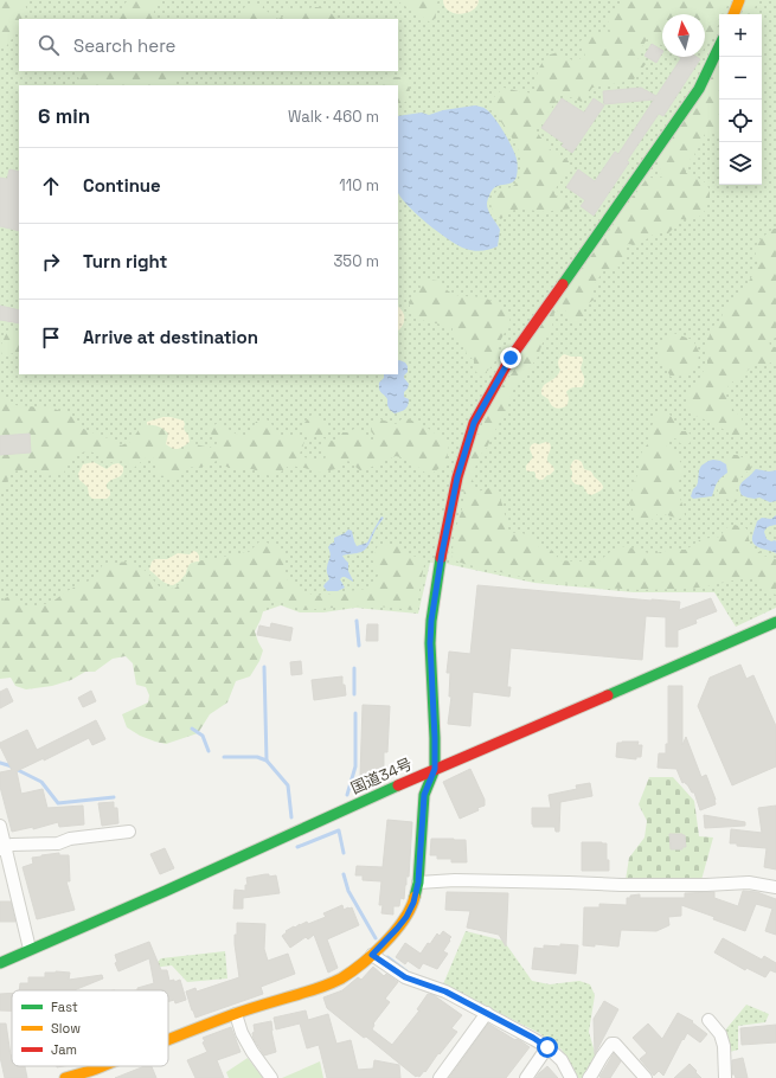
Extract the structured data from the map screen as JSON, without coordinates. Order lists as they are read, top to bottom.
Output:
{
  "streets": {
    "main road": ["国道34号"]
  },
  "legend": ["Fast", "Slow", "Jam"],
  "north": "top",
  "page": {
    "map_buttons": ["+", "−"],
    "search": "Search here",
    "heading": ["6 min", "Walk · 460 m"],
    "list": [
      ["Continue", "110 m"],
      ["Turn right", "350 m"],
      "Arrive at destination"
    ]
  }
}
